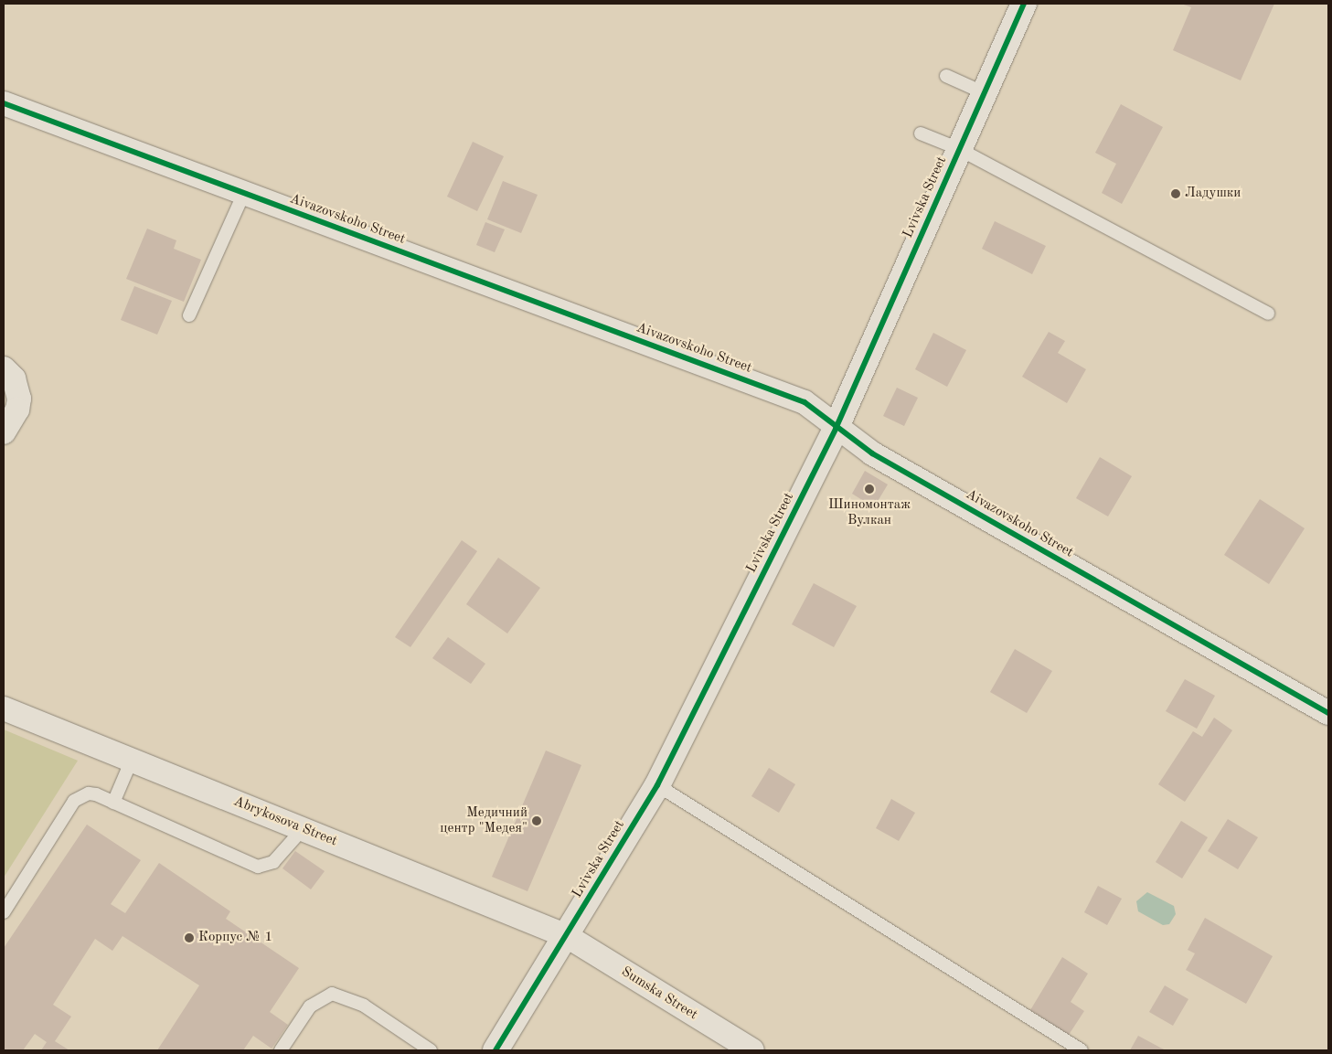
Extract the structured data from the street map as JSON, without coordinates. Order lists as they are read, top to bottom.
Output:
{
  "streets": {
    "main road": ["Lvivska Street"],
    "street": ["Aivazovskoho Street", "Abrykosova Street", "Sumska Street"]
  },
  "crossings": [
    ["Lvivska Street", "Aivazovskoho Street"],
    ["Lvivska Street", "Abrykosova Street"],
    ["Lvivska Street", "Sumska Street"],
    ["Abrykosova Street", "Sumska Street"]
  ],
  "places": [
    "Ладушки",
    "Шиномонтаж Вулкан",
    "Медичний центр \"Медея\"",
    "Корпус № 1"
  ]
}
